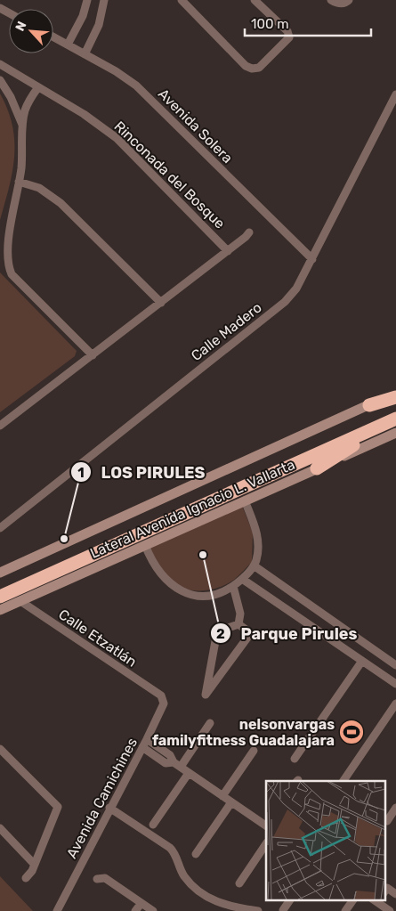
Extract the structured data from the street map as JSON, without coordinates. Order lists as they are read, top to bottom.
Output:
{
  "streets": {
    "street": [
      "Avenida Solera",
      "Rinconada del Bosque",
      "Calle Madero",
      "Lateral Avenida Ignacio L. Vallarta",
      "Calle Etzatlán",
      "Avenida Camichines"
    ]
  },
  "crossings": [
    ["Avenida Solera", "Calle Madero"],
    ["Lateral Avenida Ignacio L. Vallarta", "Calle Etzatlán"],
    ["Calle Etzatlán", "Avenida Camichines"]
  ],
  "places": {
    "other": ["LOS PIRULES", "Parque Pirules"],
    "sports": ["nelsonvargas familyfitness Guadalajara"]
  },
  "scale_bar": "100 m",
  "north": "top left"
}
